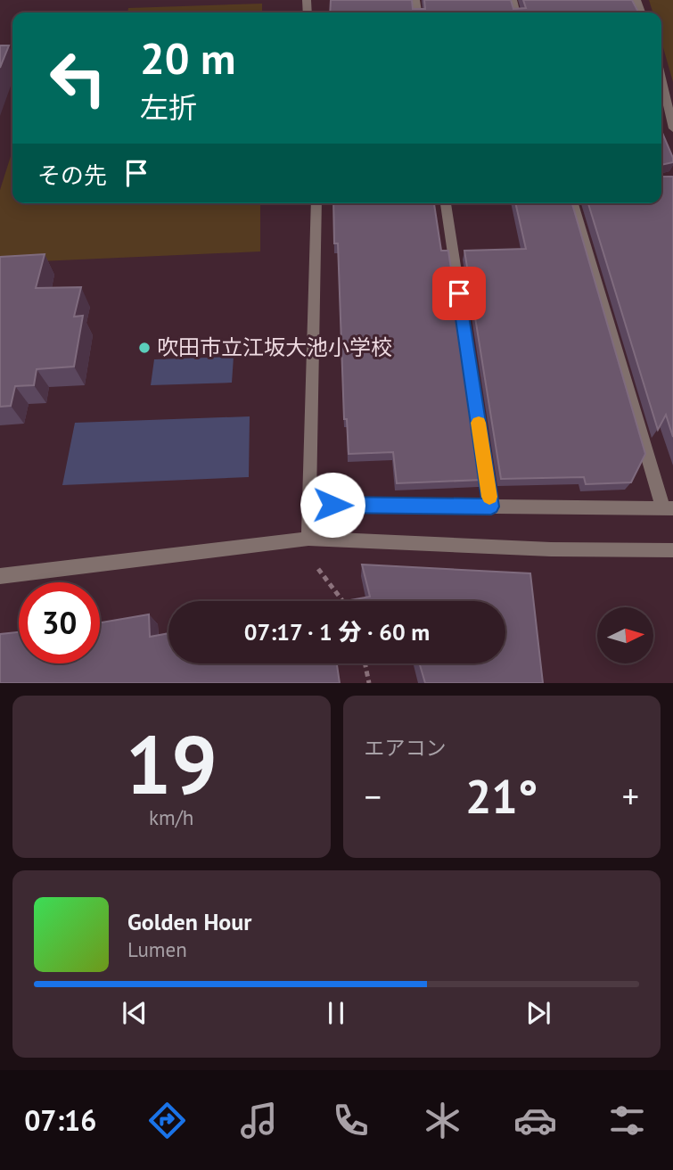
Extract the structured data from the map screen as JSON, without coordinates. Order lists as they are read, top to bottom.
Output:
{
  "places": ["吹田市立江坂大池小学校"],
  "north": "right",
  "page": {
    "turn": ["20 m", "左折"],
    "then": "その先",
    "limit": "30",
    "trip": "07:17 · 1 分 · 60 m",
    "tile": [
      ["19", "km/h"],
      "エアコン"
    ],
    "heat": ["−", "21°", "+"],
    "song": ["Golden Hour", "Lumen"],
    "tabs": "07:16"
  }
}
